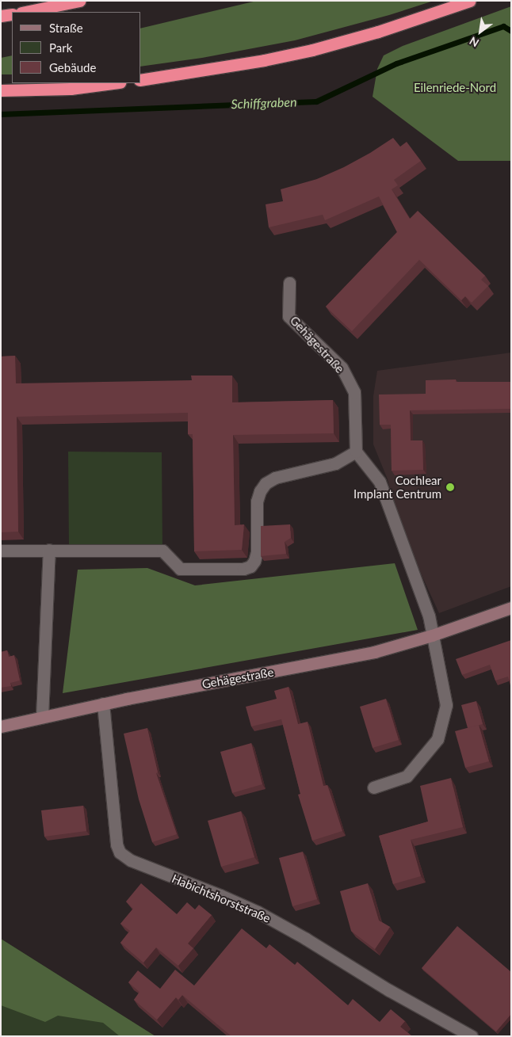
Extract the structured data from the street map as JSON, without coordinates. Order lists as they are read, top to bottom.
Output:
{
  "streets": {
    "street": ["Gehägestraße", "Habichtshorststraße"]
  },
  "crossings": [
    ["Gehägestraße", "Habichtshorststraße"]
  ],
  "water": ["Schiffgraben"],
  "parks": ["Eilenriede-Nord"],
  "places": ["Cochlear Implant Centrum"],
  "legend": ["Straße", "Park", "Gebäude"],
  "north": "bottom left"
}
